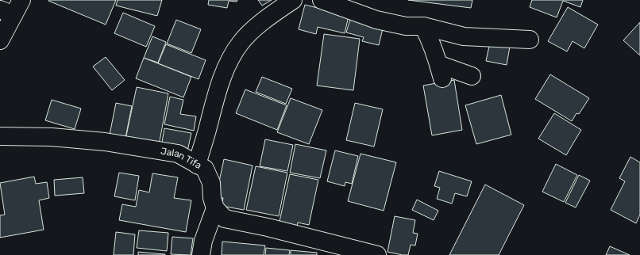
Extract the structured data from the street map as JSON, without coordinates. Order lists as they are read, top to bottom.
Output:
{
  "streets": {
    "street": ["Jalan Tifa"]
  }
}
